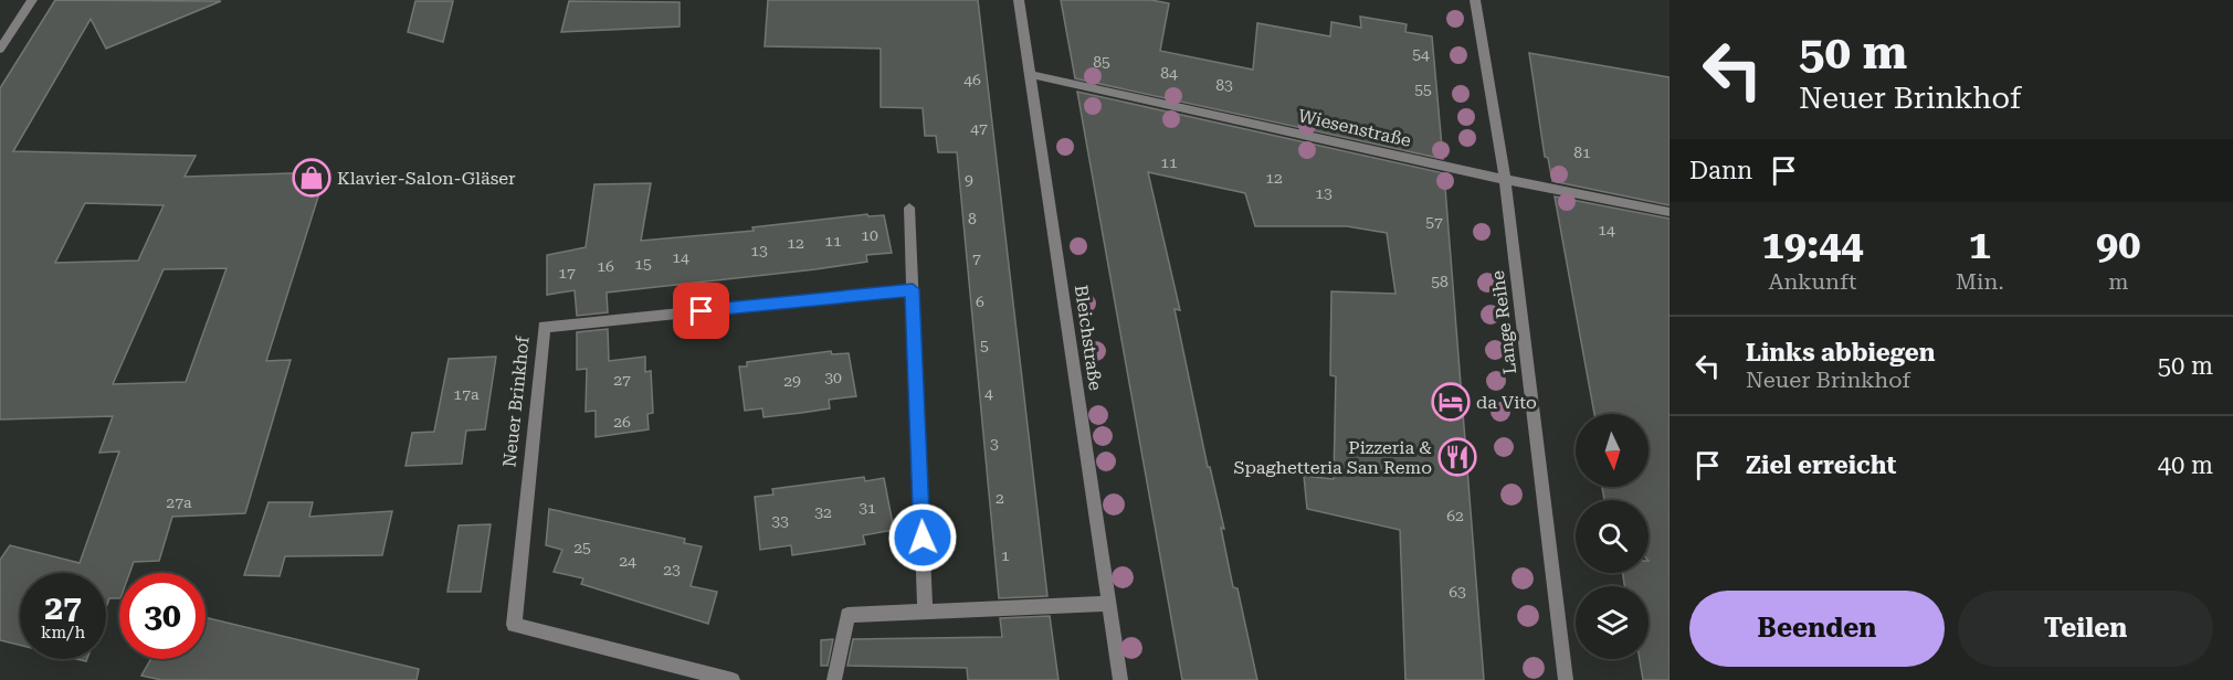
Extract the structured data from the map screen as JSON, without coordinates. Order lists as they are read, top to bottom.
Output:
{
  "streets": {
    "street": [
      "Wiesenstraße",
      "Lange Reihe",
      "Bleichstraße",
      "Neuer Brinkhof"
    ]
  },
  "crossings": [
    ["Wiesenstraße", "Lange Reihe"],
    ["Wiesenstraße", "Bleichstraße"]
  ],
  "places": {
    "shop": ["Klavier-Salon-Gläser"],
    "hotel": ["da Vito"],
    "restaurant": ["Pizzeria & Spaghetteria San Remo"]
  },
  "house_numbers": [
    "54",
    "85",
    "84",
    "46",
    "83",
    "55",
    "47",
    "81",
    "11",
    "12",
    "9",
    "13",
    "8",
    "57",
    "14",
    "10",
    "11",
    "12",
    "13",
    "14",
    "7",
    "15",
    "16",
    "17",
    "58",
    "6",
    "5",
    "30",
    "27",
    "29",
    "4",
    "17a",
    "26",
    "3",
    "2",
    "27a",
    "31",
    "32",
    "62",
    "33",
    "25",
    "1",
    "24",
    "23",
    "63"
  ],
  "north": "bottom",
  "page": {
    "turn": ["50 m", "Neuer Brinkhof"],
    "then": "Dann",
    "eta": [
      "19:44",
      "Ankunft",
      "1",
      "Min.",
      "90",
      "m"
    ],
    "list": [
      {
        "name": "Links abbiegen",
        "note": "Neuer Brinkhof",
        "value": "50 m"
      },
      {
        "name": "Ziel erreicht",
        "value": "40 m"
      }
    ],
    "speed": "27 km/h",
    "limit": "30",
    "buttons": ["Beenden", "Teilen"]
  }
}
